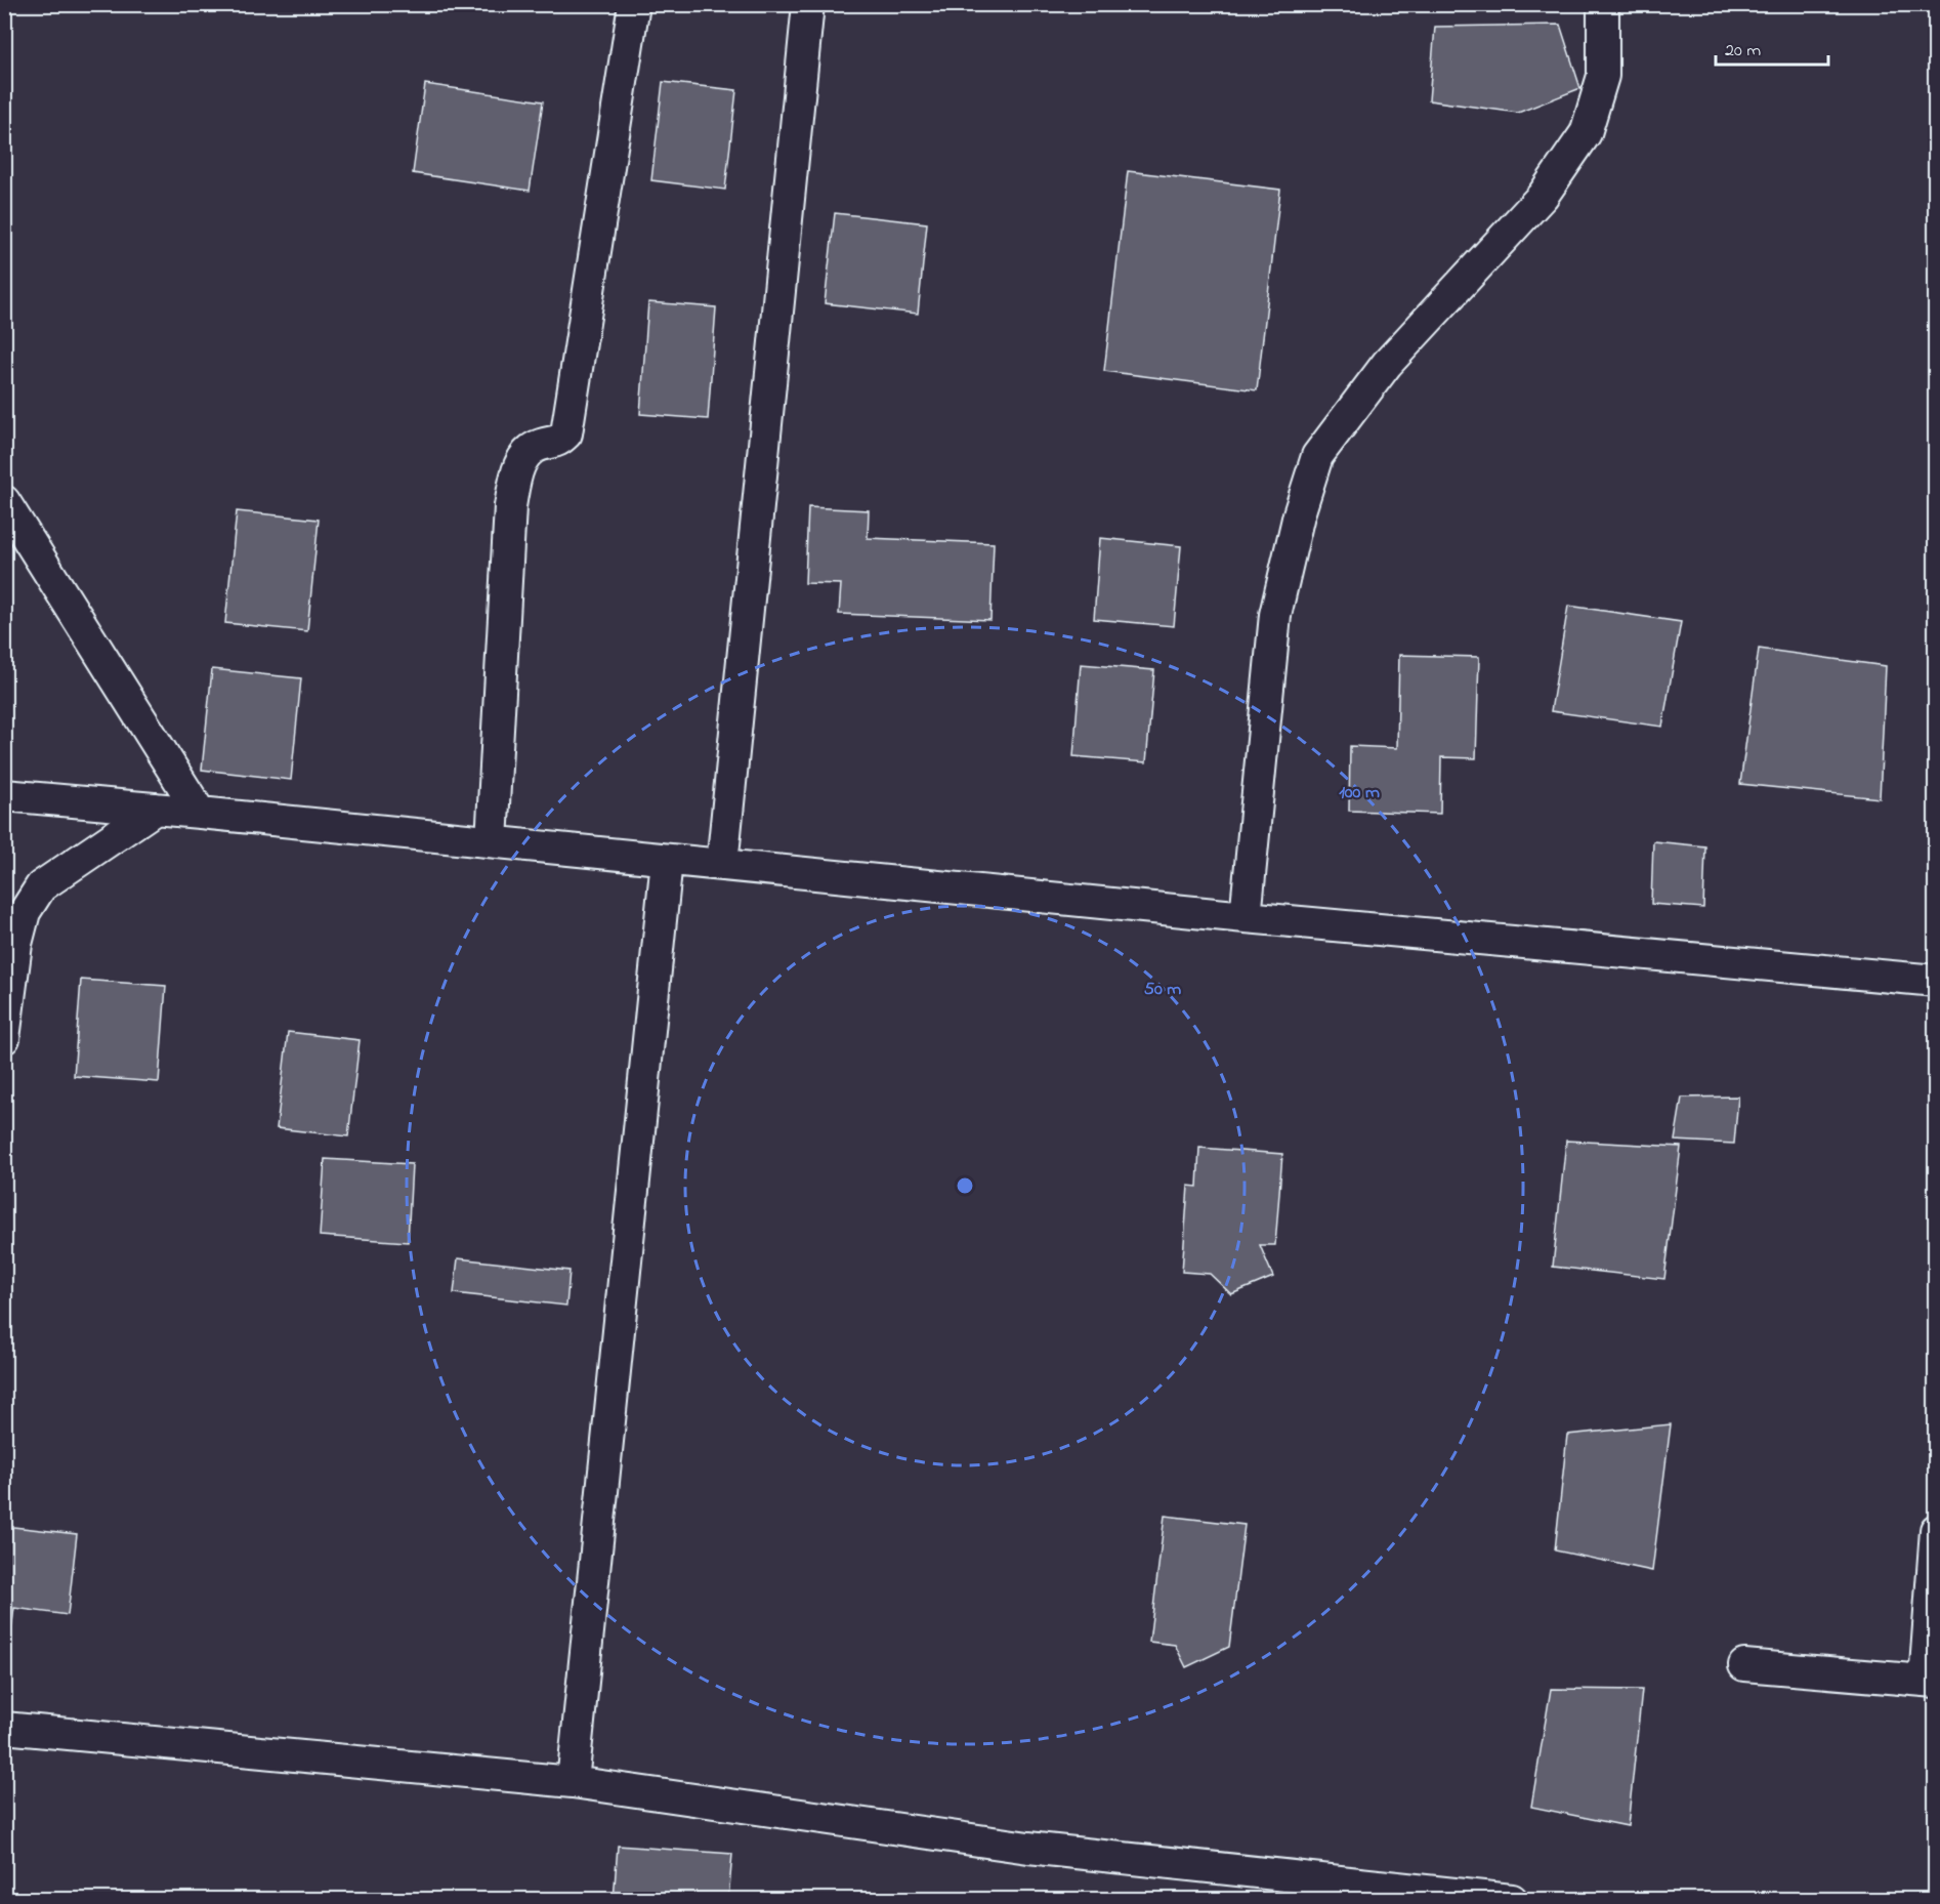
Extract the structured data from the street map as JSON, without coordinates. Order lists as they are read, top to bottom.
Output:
{
  "scale_bar": "20 m",
  "rings": ["100 m", "50 m"]
}
